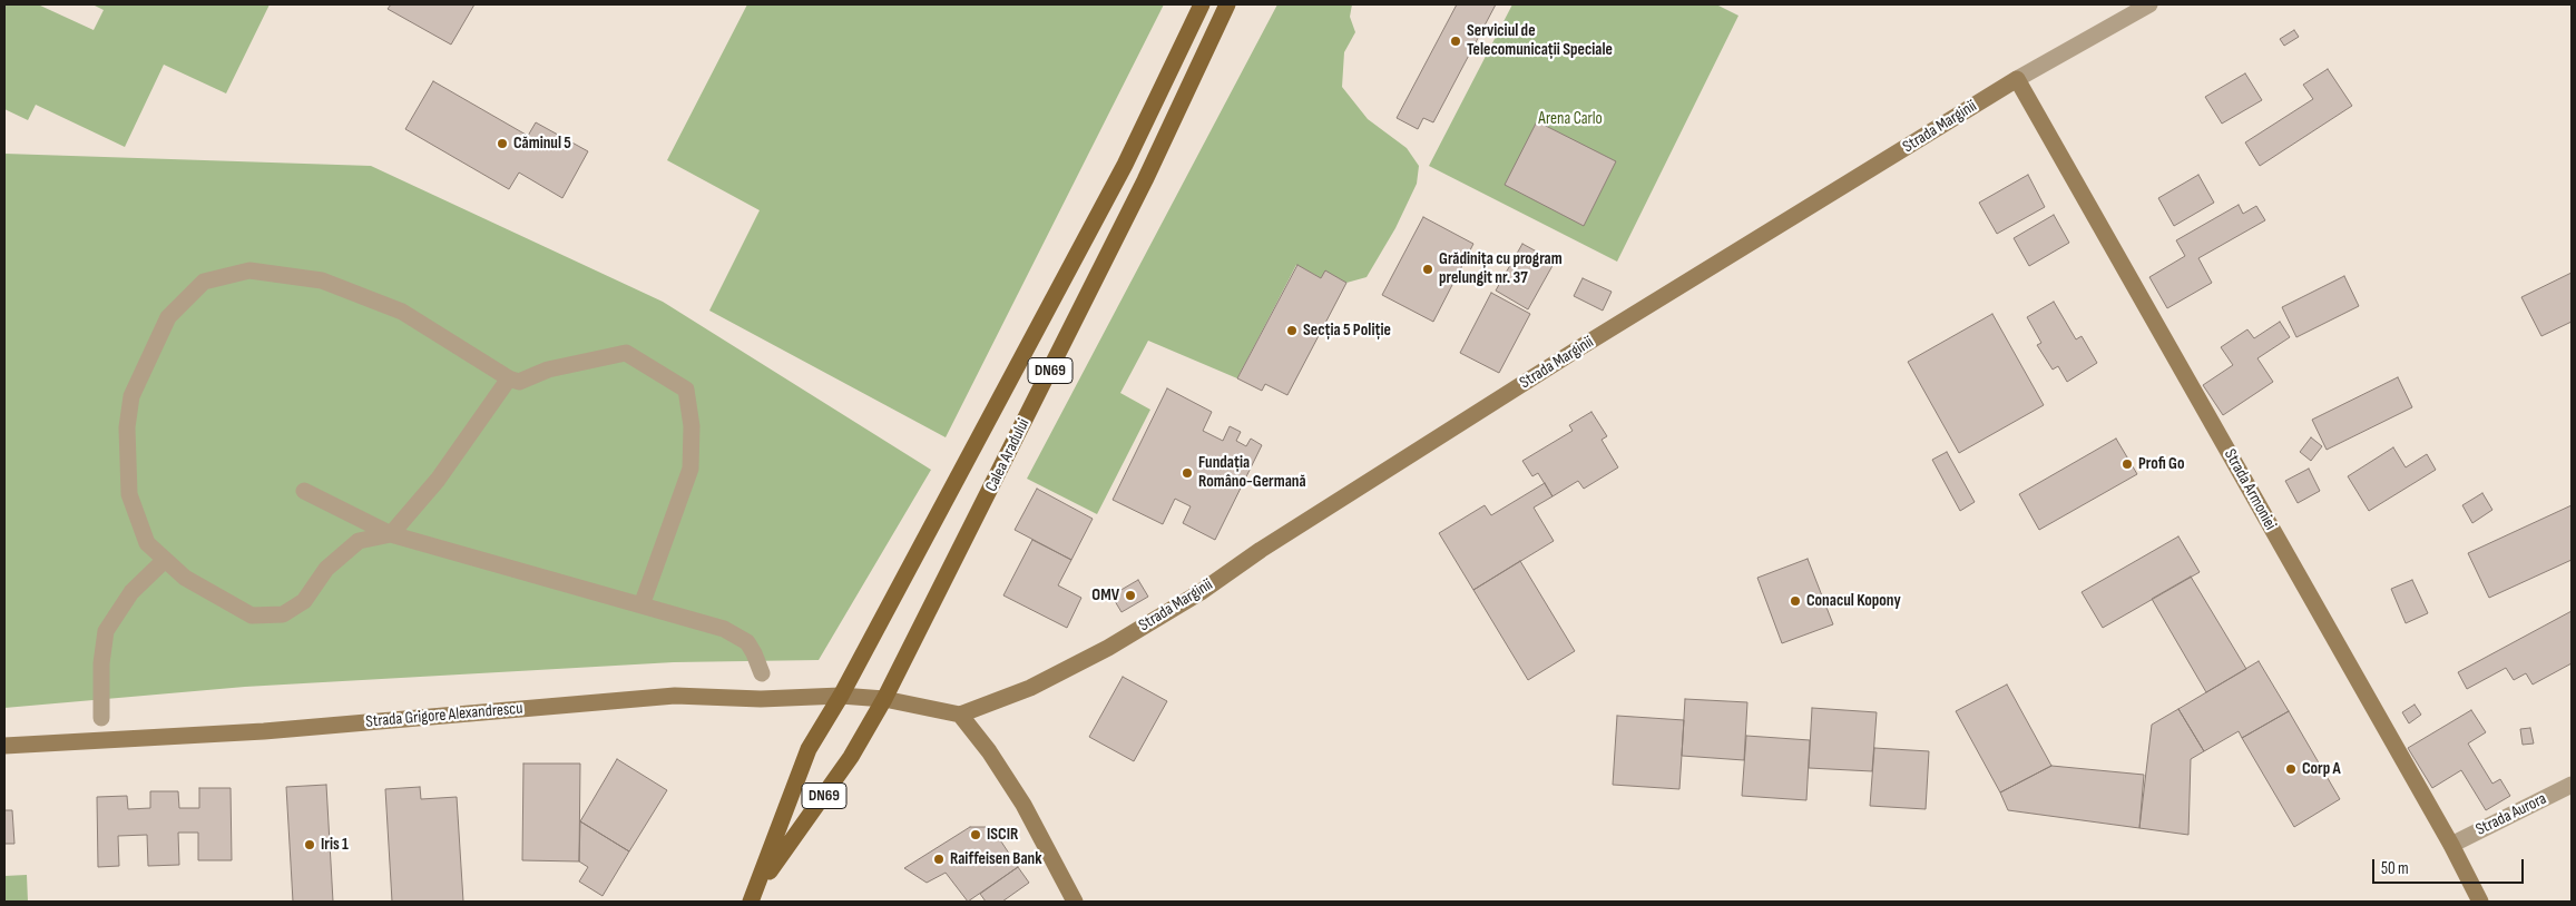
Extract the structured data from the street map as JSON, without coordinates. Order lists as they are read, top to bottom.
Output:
{
  "streets": {
    "main road": ["DN69", "Calea Aradului"],
    "street": [
      "Strada Marginii",
      "Strada Armoniei",
      "Strada Grigore Alexandrescu",
      "Strada Aurora"
    ]
  },
  "crossings": [
    ["Strada Marginii", "Strada Armoniei"],
    ["Strada Marginii", "Strada Grigore Alexandrescu"],
    ["Calea Aradului", "Strada Grigore Alexandrescu"],
    ["Strada Armoniei", "Strada Aurora"]
  ],
  "parks": ["Arena Carlo"],
  "places": [
    "Serviciul de Telecomunicații Speciale",
    "Căminul 5",
    "Grădinița cu program prelungit nr. 37",
    "Secția 5 Poliție",
    "Profi Go",
    "Fundația Româno-Germană",
    "OMV",
    "Conacul Kopony",
    "Corp A",
    "ISCIR",
    "Iris 1",
    "Raiffeisen Bank"
  ],
  "scale_bar": "50 m"
}
